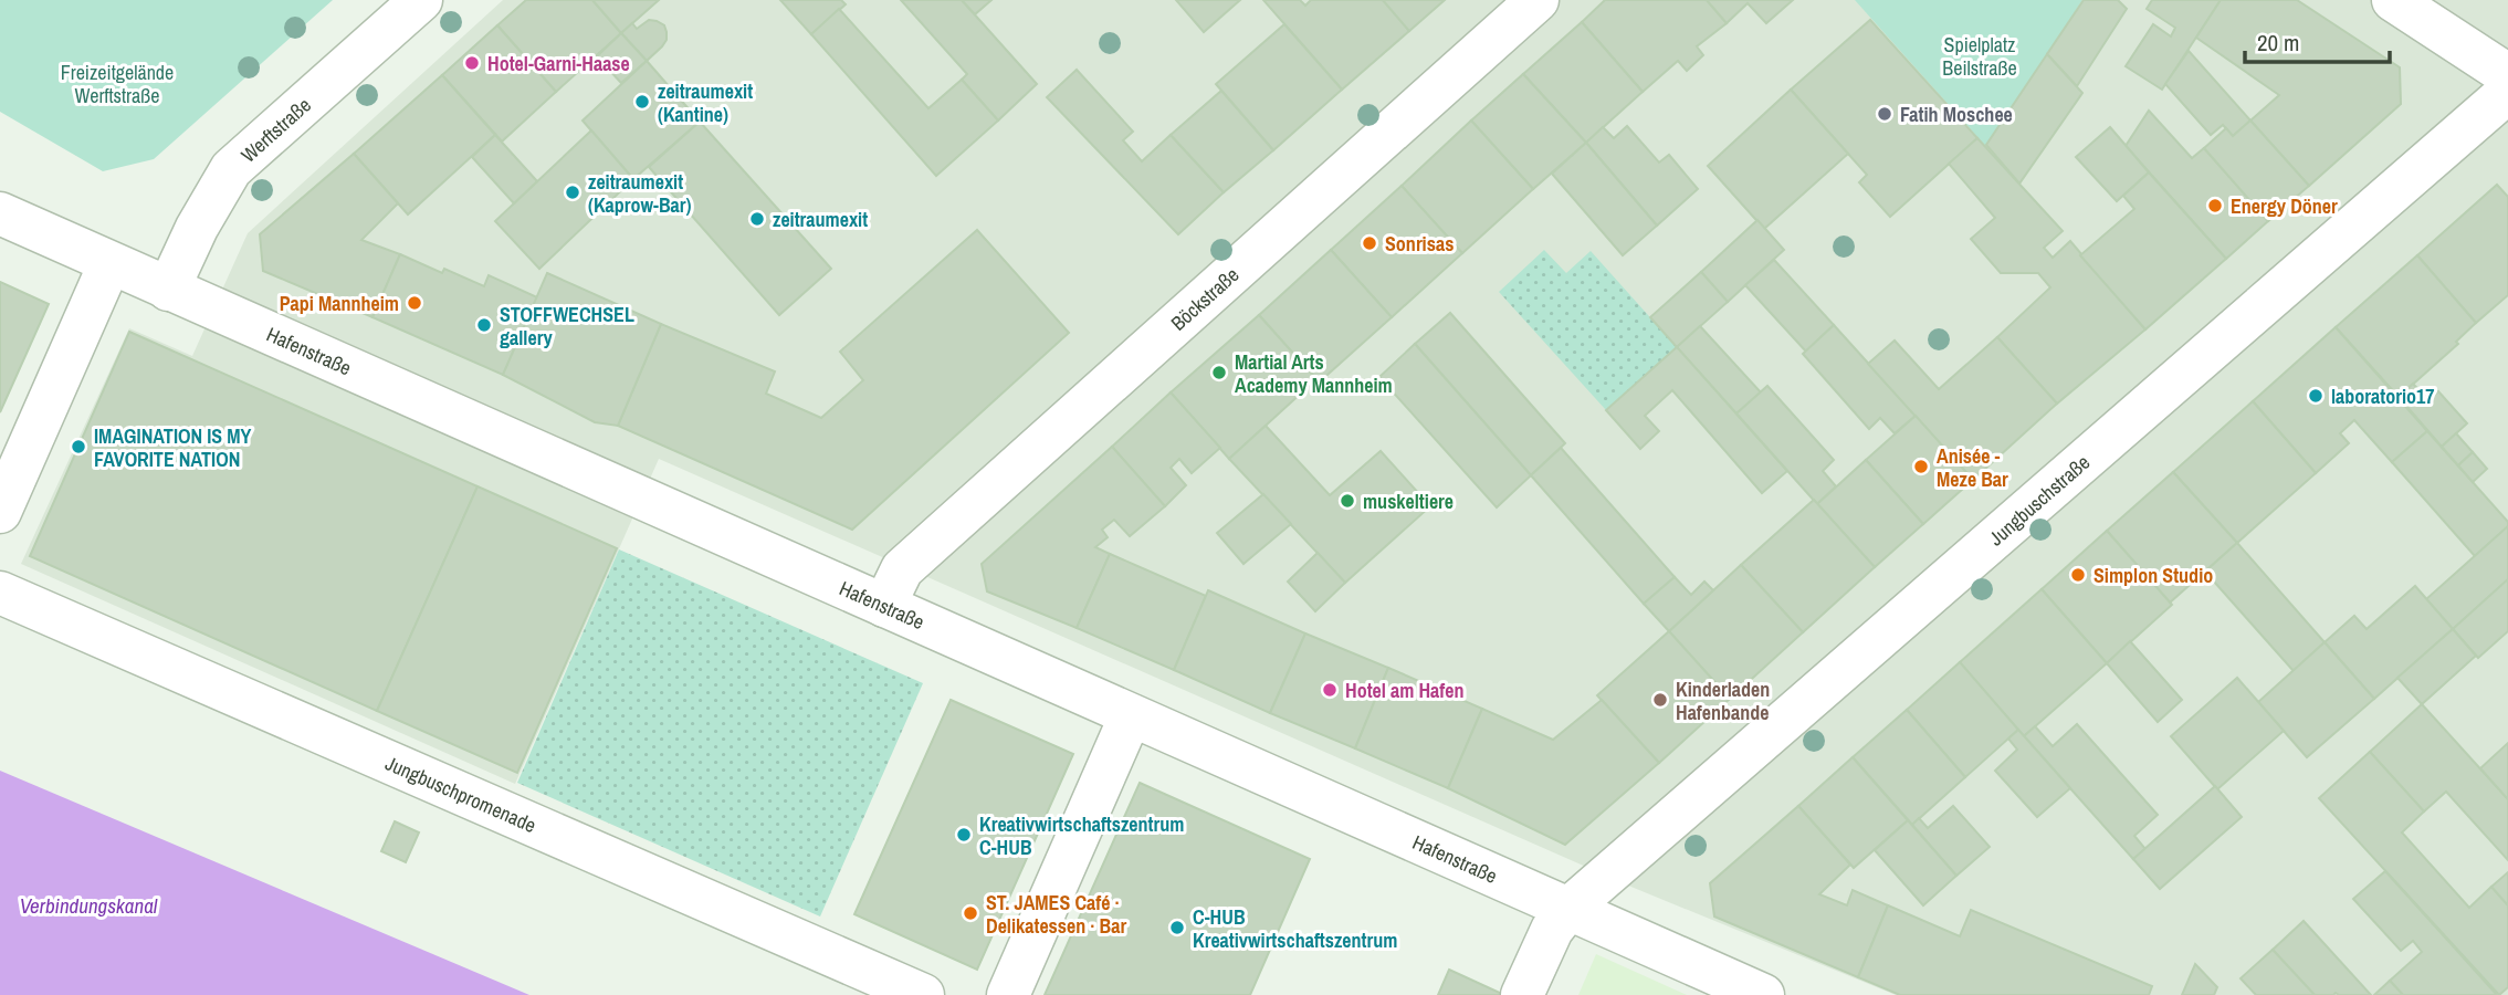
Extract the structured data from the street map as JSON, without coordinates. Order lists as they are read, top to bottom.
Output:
{
  "streets": {
    "street": [
      "Werftstraße",
      "Böckstraße",
      "Hafenstraße",
      "Jungbuschstraße",
      "Jungbuschpromenade"
    ]
  },
  "crossings": [
    ["Werftstraße", "Hafenstraße"],
    ["Böckstraße", "Hafenstraße"],
    ["Hafenstraße", "Jungbuschstraße"]
  ],
  "water": ["Verbindungskanal"],
  "parks": ["Spielplatz Beilstraße", "Freizeitgelände Werftstraße"],
  "places": [
    "Hotel-Garni-Haase",
    "zeitraumexit (Kantine)",
    "Fatih Moschee",
    "zeitraumexit (Kaprow-Bar)",
    "Energy Döner",
    "zeitraumexit",
    "Sonrisas",
    "Papi Mannheim",
    "STOFFWECHSEL gallery",
    "Martial Arts Academy Mannheim",
    "laboratorio17",
    "IMAGINATION IS MY FAVORITE NATION",
    "Anisée - Meze Bar",
    "muskeltiere",
    "Simplon Studio",
    "Hotel am Hafen",
    "Kinderladen Hafenbande",
    "Kreativwirtschaftszentrum C-HUB",
    "ST. JAMES Café · Delikatessen · Bar",
    "C-HUB Kreativwirtschaftszentrum"
  ],
  "scale_bar": "20 m"
}
